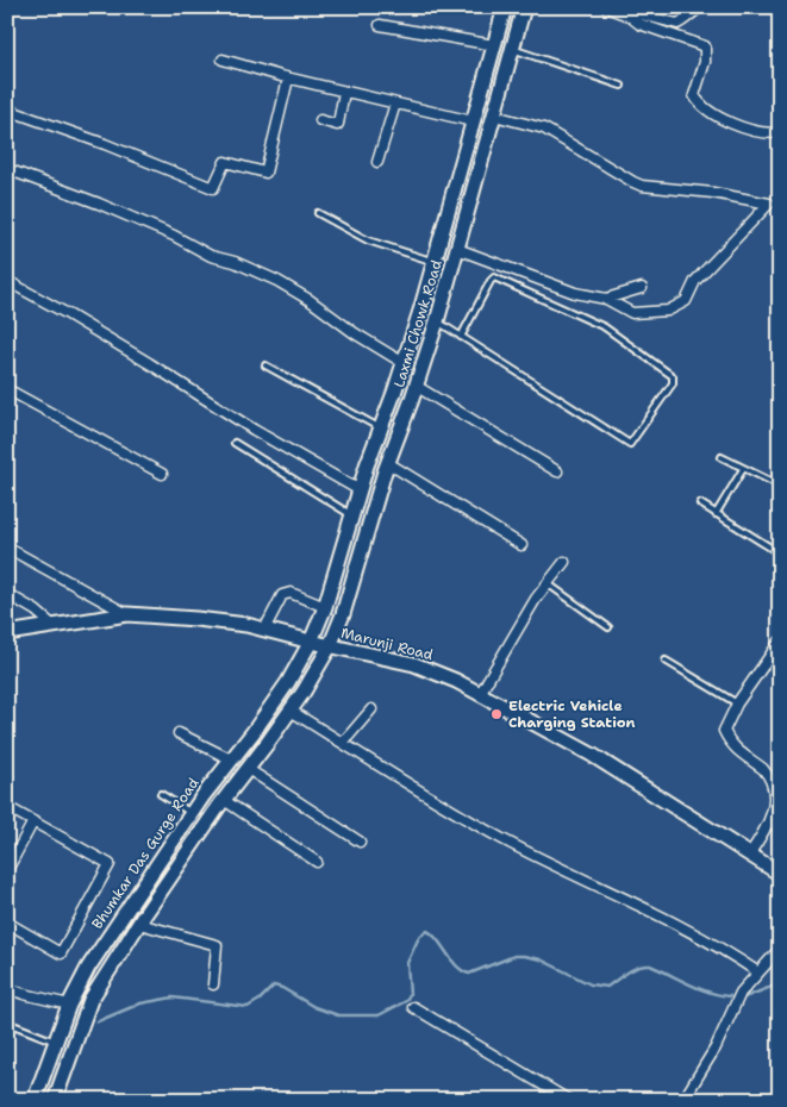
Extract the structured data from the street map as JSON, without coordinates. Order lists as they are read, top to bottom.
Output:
{
  "streets": {
    "main road": ["Laxmi Chowk Road", "Marunji Road", "Bhumkar Das Gurge Road"]
  },
  "crossings": [
    ["Laxmi Chowk Road", "Marunji Road"],
    ["Laxmi Chowk Road", "Bhumkar Das Gurge Road"],
    ["Marunji Road", "Bhumkar Das Gurge Road"]
  ],
  "places": ["Electric Vehicle Charging Station"]
}
